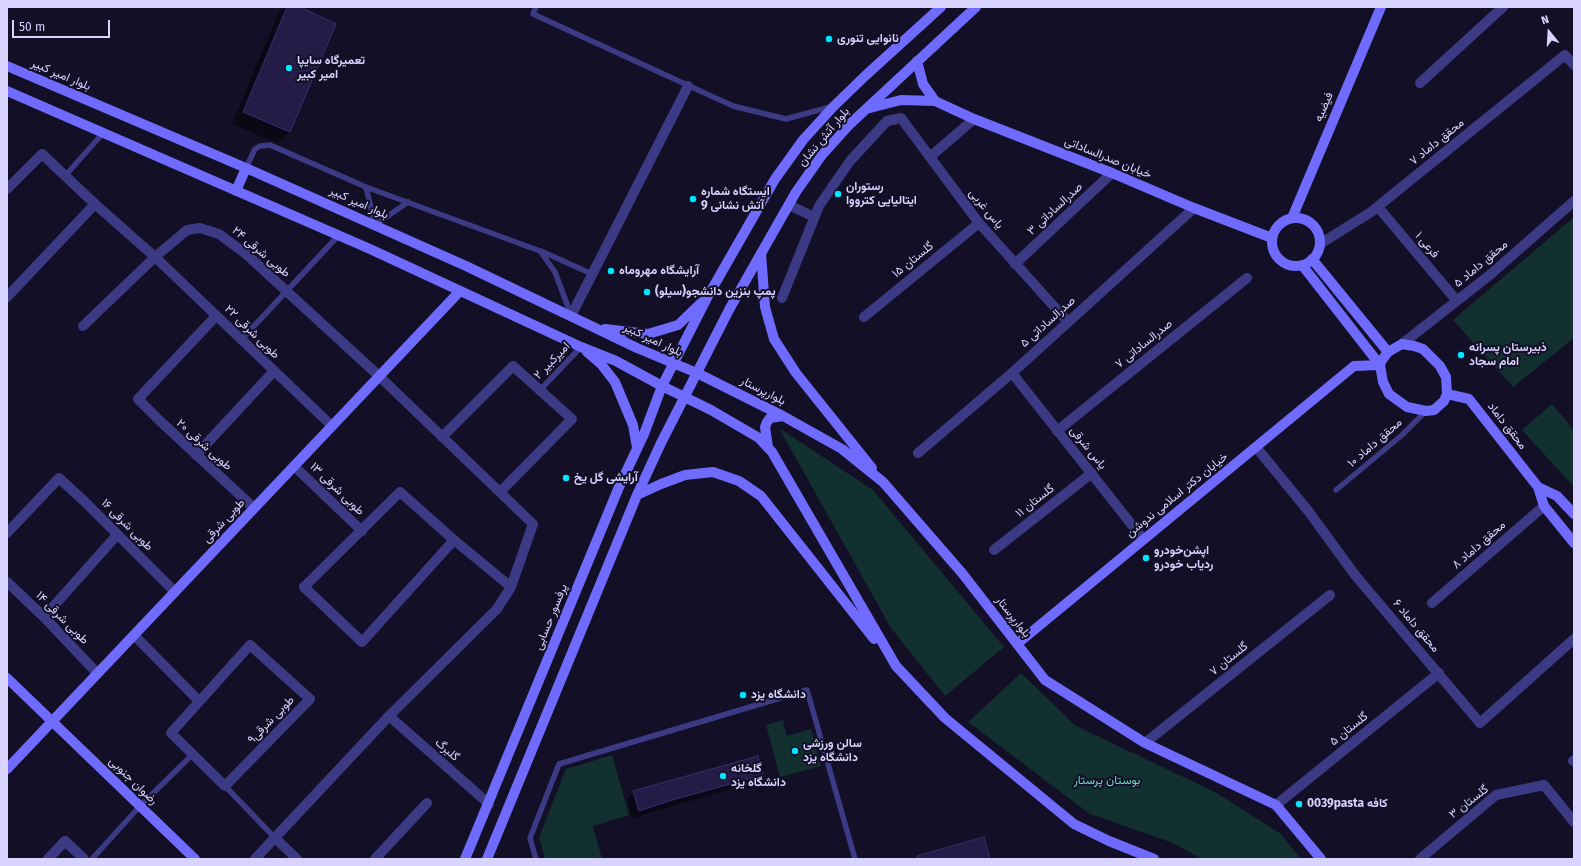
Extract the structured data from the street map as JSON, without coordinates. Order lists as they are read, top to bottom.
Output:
{
  "streets": {
    "street": [
      "بلوار امیر کبیر",
      "فیضیه",
      "بلوار آتش نشان",
      "محقق داماد ۷",
      "خیابان صدرالساداتی",
      "یاس غربی",
      "صدرالساداتی ۳",
      "فرعی ۱",
      "طوبی شرقی ۲۴",
      "گلستان ۱۵",
      "محقق داماد ۵",
      "صدرالساداتی ۵",
      "طوبی شرقی ۲۲",
      "صدرالساداتی ۷",
      "بلوارپرستار",
      "محقق داماد",
      "طوبی شرقی ۲۰",
      "یاس شرقی",
      "طوبی شرقی ۱۳",
      "خيابان دکتر اسلامی ندوشن",
      "گلستان ۱۱",
      "طوبی شرقی",
      "طوبی شرقی ۱۶",
      "محقق داماد ۸",
      "پرفسور حسابی",
      "طوبی شرقی ۱۴",
      "محقق داماد ۶",
      "گلستان ۷",
      "طوبی شرقی۹",
      "گلستان ۵",
      "گلبرگ",
      "رضوان جنوبی",
      "گلستان ۳"
    ],
    "lane": ["امیرکبیر ۲", "محقق داماد ۱۰"]
  },
  "crossings": [
    ["بلوار امیر کبیر", "بلوار آتش نشان"],
    ["بلوار امیر کبیر", "بلوارپرستار"],
    ["فیضیه", "محقق داماد ۷"],
    ["فیضیه", "خیابان صدرالساداتی"],
    ["بلوار آتش نشان", "بلوارپرستار"],
    ["بلوار آتش نشان", "پرفسور حسابی"],
    ["محقق داماد ۷", "خیابان صدرالساداتی"],
    ["محقق داماد ۷", "فرعی ۱"],
    ["خیابان صدرالساداتی", "صدرالساداتی ۳"],
    ["خیابان صدرالساداتی", "صدرالساداتی ۵"],
    ["یاس غربی", "صدرالساداتی ۳"],
    ["یاس غربی", "گلستان ۱۵"],
    ["یاس غربی", "صدرالساداتی ۵"],
    ["فرعی ۱", "محقق داماد ۵"],
    ["طوبی شرقی ۲۴", "طوبی شرقی ۲۲"],
    ["طوبی شرقی ۲۴", "طوبی شرقی"],
    ["محقق داماد ۵", "محقق داماد"],
    ["محقق داماد ۵", "محقق داماد ۱۰"],
    ["محقق داماد ۵", "خيابان دکتر اسلامی ندوشن"],
    ["صدرالساداتی ۵", "یاس شرقی"],
    ["طوبی شرقی ۲۲", "طوبی شرقی ۲۰"],
    ["طوبی شرقی ۲۲", "طوبی شرقی"],
    ["صدرالساداتی ۷", "یاس شرقی"],
    ["بلوارپرستار", "خيابان دکتر اسلامی ندوشن"],
    ["بلوارپرستار", "گلستان ۷"],
    ["بلوارپرستار", "گلستان ۵"],
    ["محقق داماد", "محقق داماد ۱۰"],
    ["محقق داماد", "خيابان دکتر اسلامی ندوشن"],
    ["محقق داماد", "محقق داماد ۸"],
    ["محقق داماد ۱۰", "خيابان دکتر اسلامی ندوشن"],
    ["طوبی شرقی ۲۰", "طوبی شرقی"],
    ["یاس شرقی", "خيابان دکتر اسلامی ندوشن"],
    ["یاس شرقی", "گلستان ۱۱"],
    ["طوبی شرقی ۱۳", "طوبی شرقی"],
    ["خيابان دکتر اسلامی ندوشن", "محقق داماد ۶"],
    ["طوبی شرقی", "طوبی شرقی ۱۶"],
    ["طوبی شرقی", "طوبی شرقی ۱۴"],
    ["طوبی شرقی", "رضوان جنوبی"],
    ["پرفسور حسابی", "گلبرگ"],
    ["محقق داماد ۶", "گلستان ۵"]
  ],
  "parks": ["بوستان پرستار"],
  "places": [
    "نانوایی تنوری",
    "تعمیرگاه سایپا امیر کبیر",
    "رستوران ایتالیایی کترووا",
    "ایستگاه شماره 9 آتش نشانی",
    "آرایشگاه مهروماه",
    "پمپ بنزین دانشجو(سیلو)",
    "ذبیرستان پسرانه امام سجاد",
    "آرایشی گل یخ",
    "اپشن‌خودرو ردیاب خودرو",
    "دانشگاه یزد",
    "سالن ورزشی دانشگاه یزد",
    "گلخانه دانشگاه یزد",
    "0039pasta کافه"
  ],
  "scale_bar": "50 m",
  "north": "top"
}
